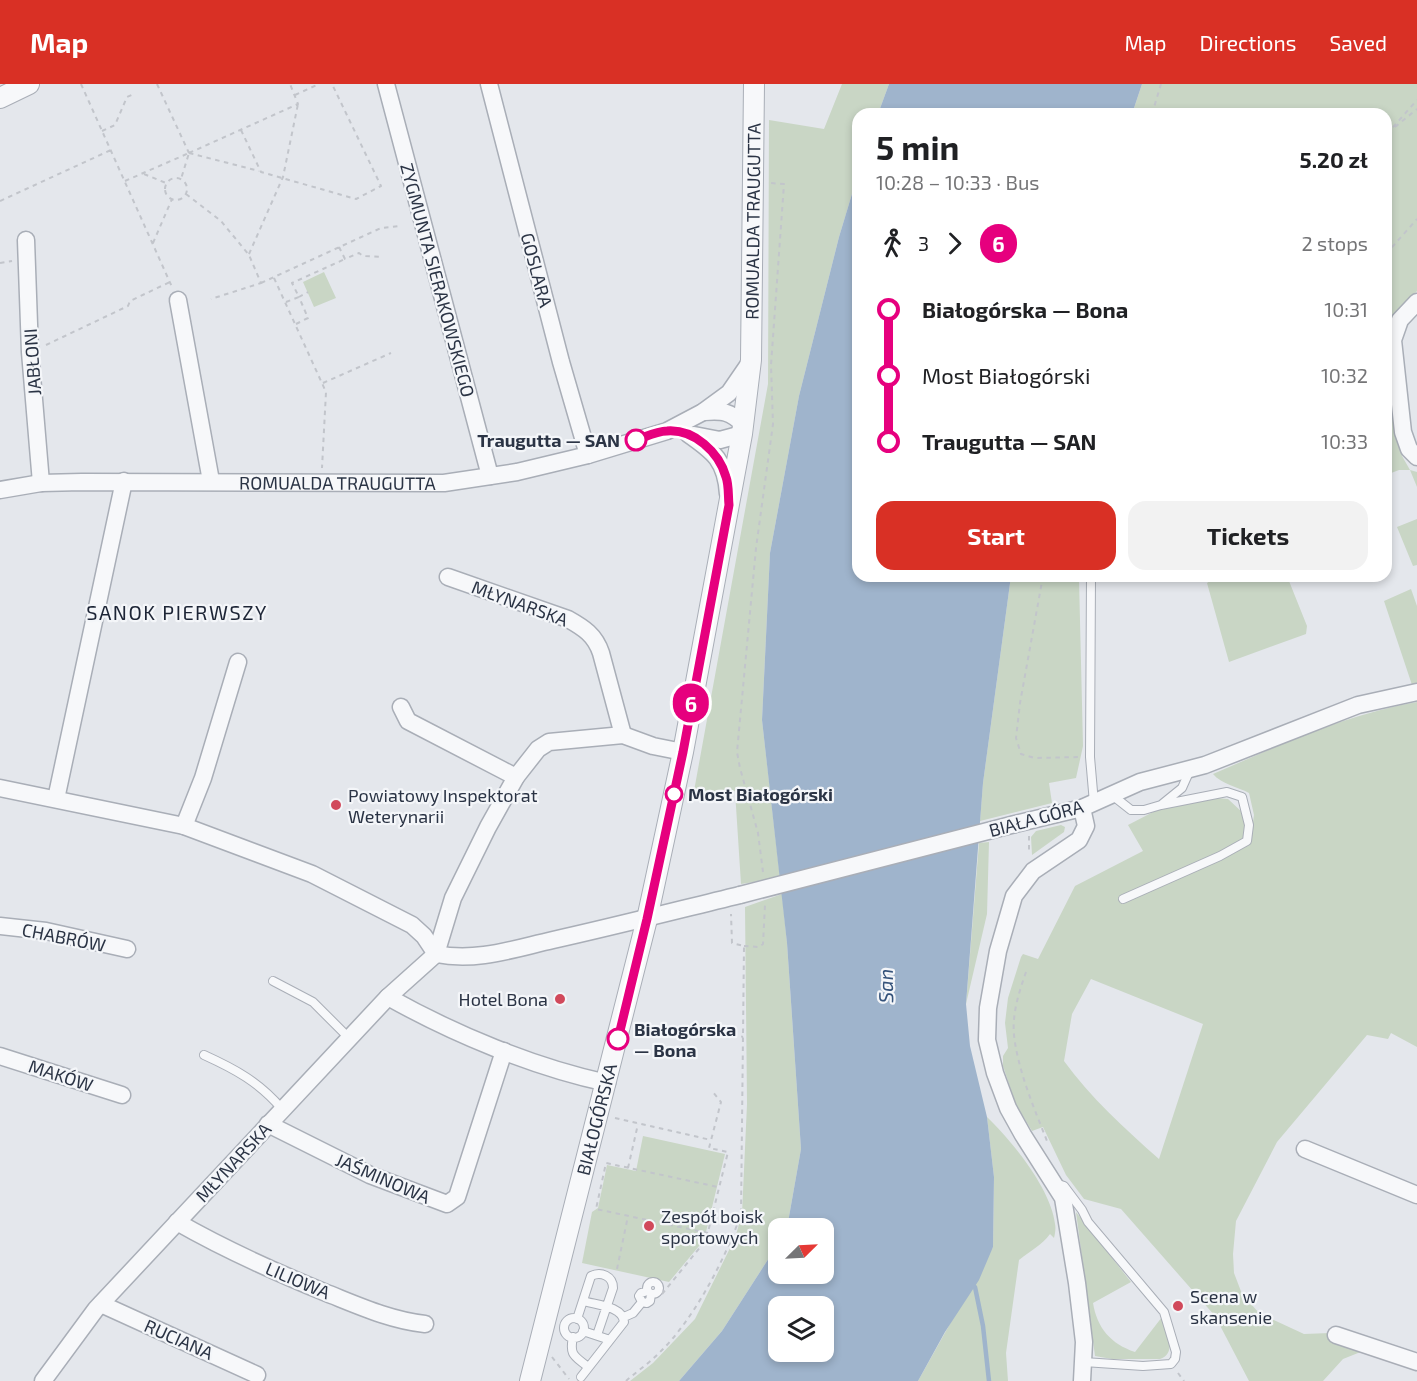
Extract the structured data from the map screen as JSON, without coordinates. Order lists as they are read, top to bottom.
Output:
{
  "streets": {
    "street": [
      "ROMUALDA TRAUGUTTA",
      "GOSLARA",
      "ZYGMUNTA SIERAKOWSKIEGO",
      "JABŁONI",
      "MŁYNARSKA",
      "BIAŁA GÓRA",
      "CHABRÓW",
      "MAKÓW",
      "BIAŁOGÓRSKA",
      "JAŚMINOWA",
      "LILIOWA",
      "RUCIANA"
    ]
  },
  "crossings": [
    ["ROMUALDA TRAUGUTTA", "GOSLARA"],
    ["ROMUALDA TRAUGUTTA", "ZYGMUNTA SIERAKOWSKIEGO"],
    ["ROMUALDA TRAUGUTTA", "JABŁONI"],
    ["ROMUALDA TRAUGUTTA", "BIAŁOGÓRSKA"],
    ["MŁYNARSKA", "JAŚMINOWA"],
    ["MŁYNARSKA", "LILIOWA"],
    ["MŁYNARSKA", "RUCIANA"],
    ["BIAŁA GÓRA", "BIAŁOGÓRSKA"]
  ],
  "districts": ["SANOK PIERWSZY"],
  "water": ["San"],
  "places": [
    "Traugutta — SAN",
    "Most Białogórski",
    "Powiatowy Inspektorat Weterynarii",
    "Hotel Bona",
    "Białogórska — Bona",
    "Zespół boisk sportowych",
    "Scena w skansenie"
  ],
  "lines": ["bus line 6"],
  "north": "top right",
  "page": {
    "header": "Map",
    "nav": ["Map", "Directions", "Saved"],
    "on_map": "6",
    "heading": ["5 min", "10:28 – 10:33 · Bus", "5.20 zł"],
    "legs": ["3", "6", "2 stops"],
    "list": [
      {
        "name": "Białogórska — Bona",
        "value": "10:31"
      },
      {
        "name": "Most Białogórski",
        "value": "10:32"
      },
      {
        "name": "Traugutta — SAN",
        "value": "10:33"
      }
    ],
    "buttons": ["Start", "Tickets"]
  }
}
